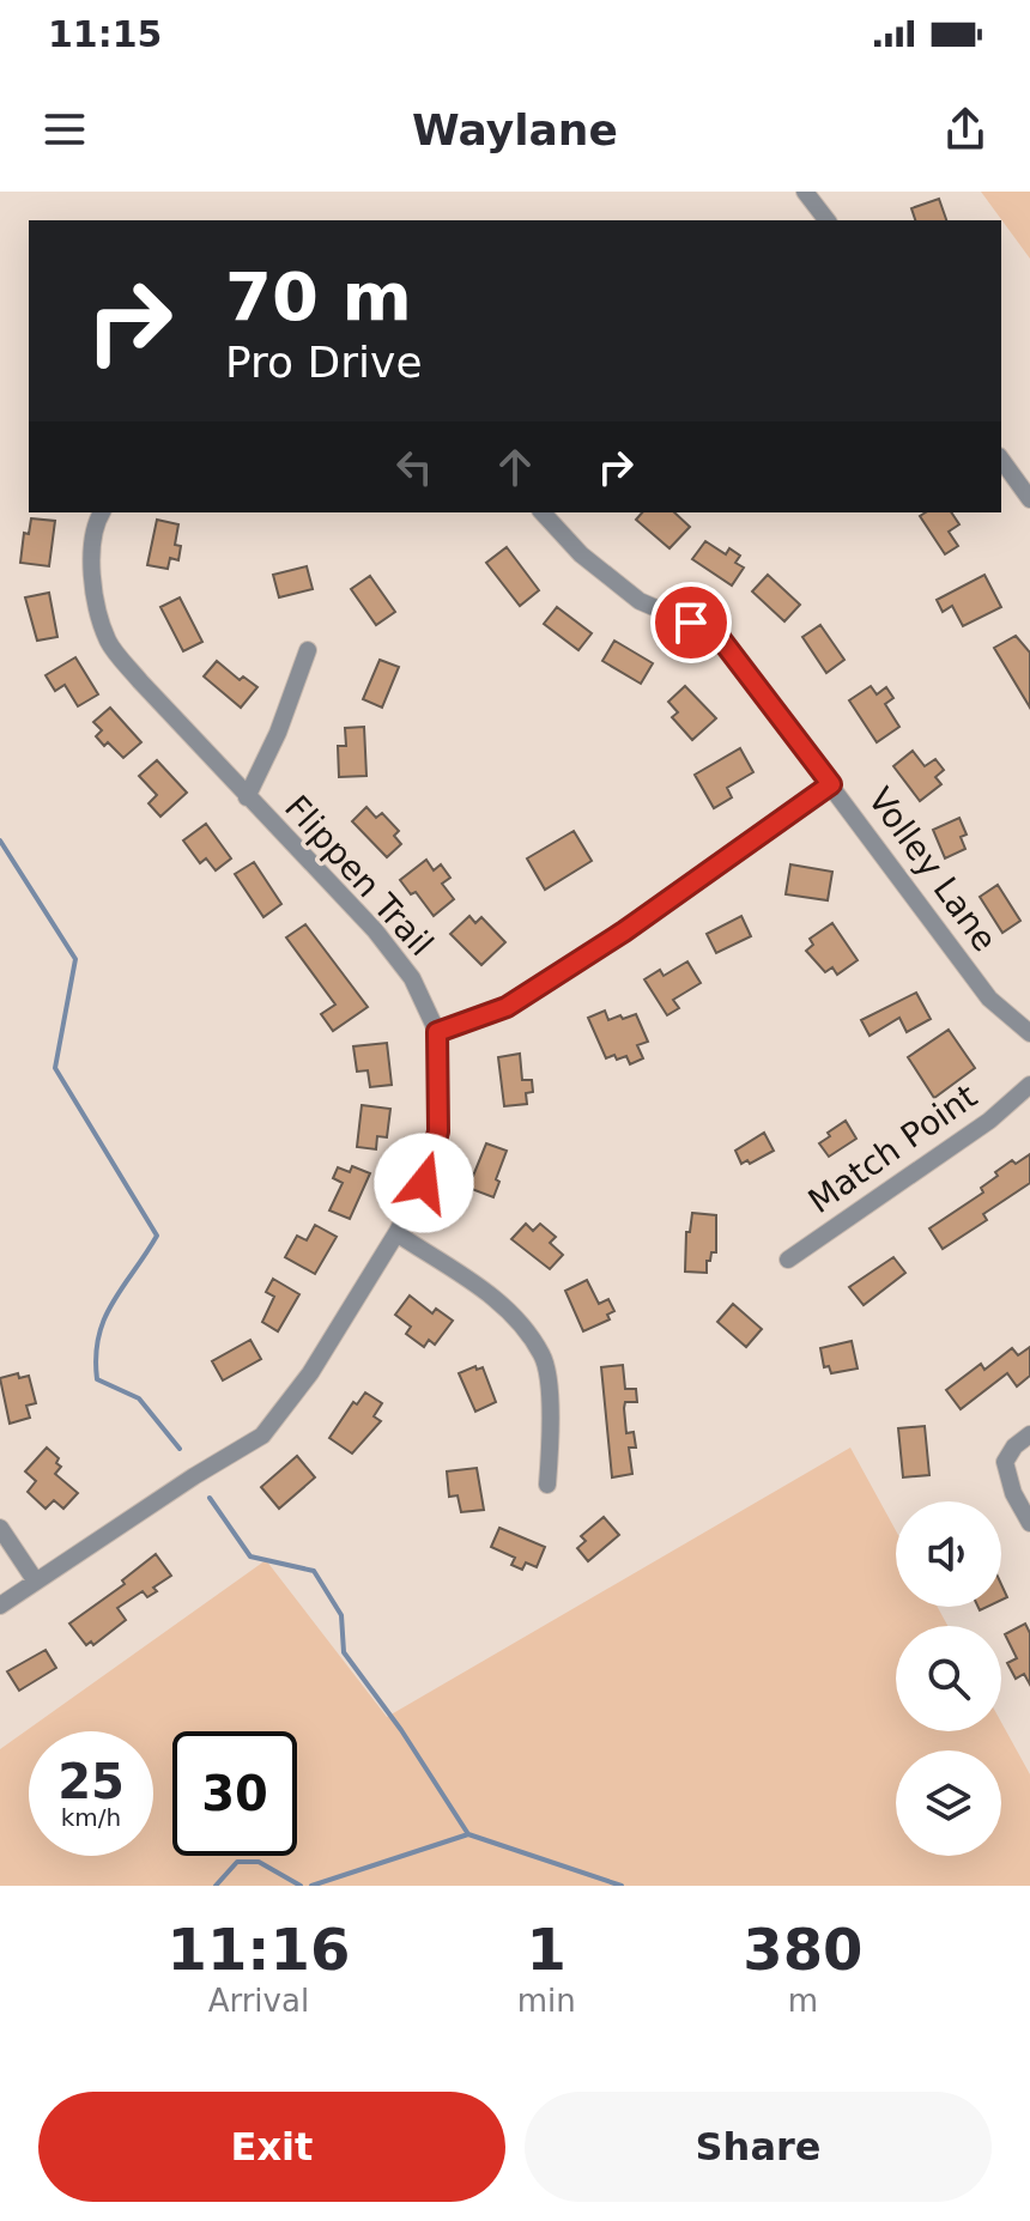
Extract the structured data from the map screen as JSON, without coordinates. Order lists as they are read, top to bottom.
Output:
{
  "streets": {
    "street": ["Volley Lane", "Flippen Trail", "Match Point"]
  },
  "page": {
    "status": "11:15",
    "header": "Waylane",
    "turn": ["70 m", "Pro Drive"],
    "speed": "25 km/h",
    "limit": "30",
    "eta": [
      "11:16",
      "Arrival",
      "1",
      "min",
      "380",
      "m"
    ],
    "buttons": ["Exit", "Share"]
  }
}
